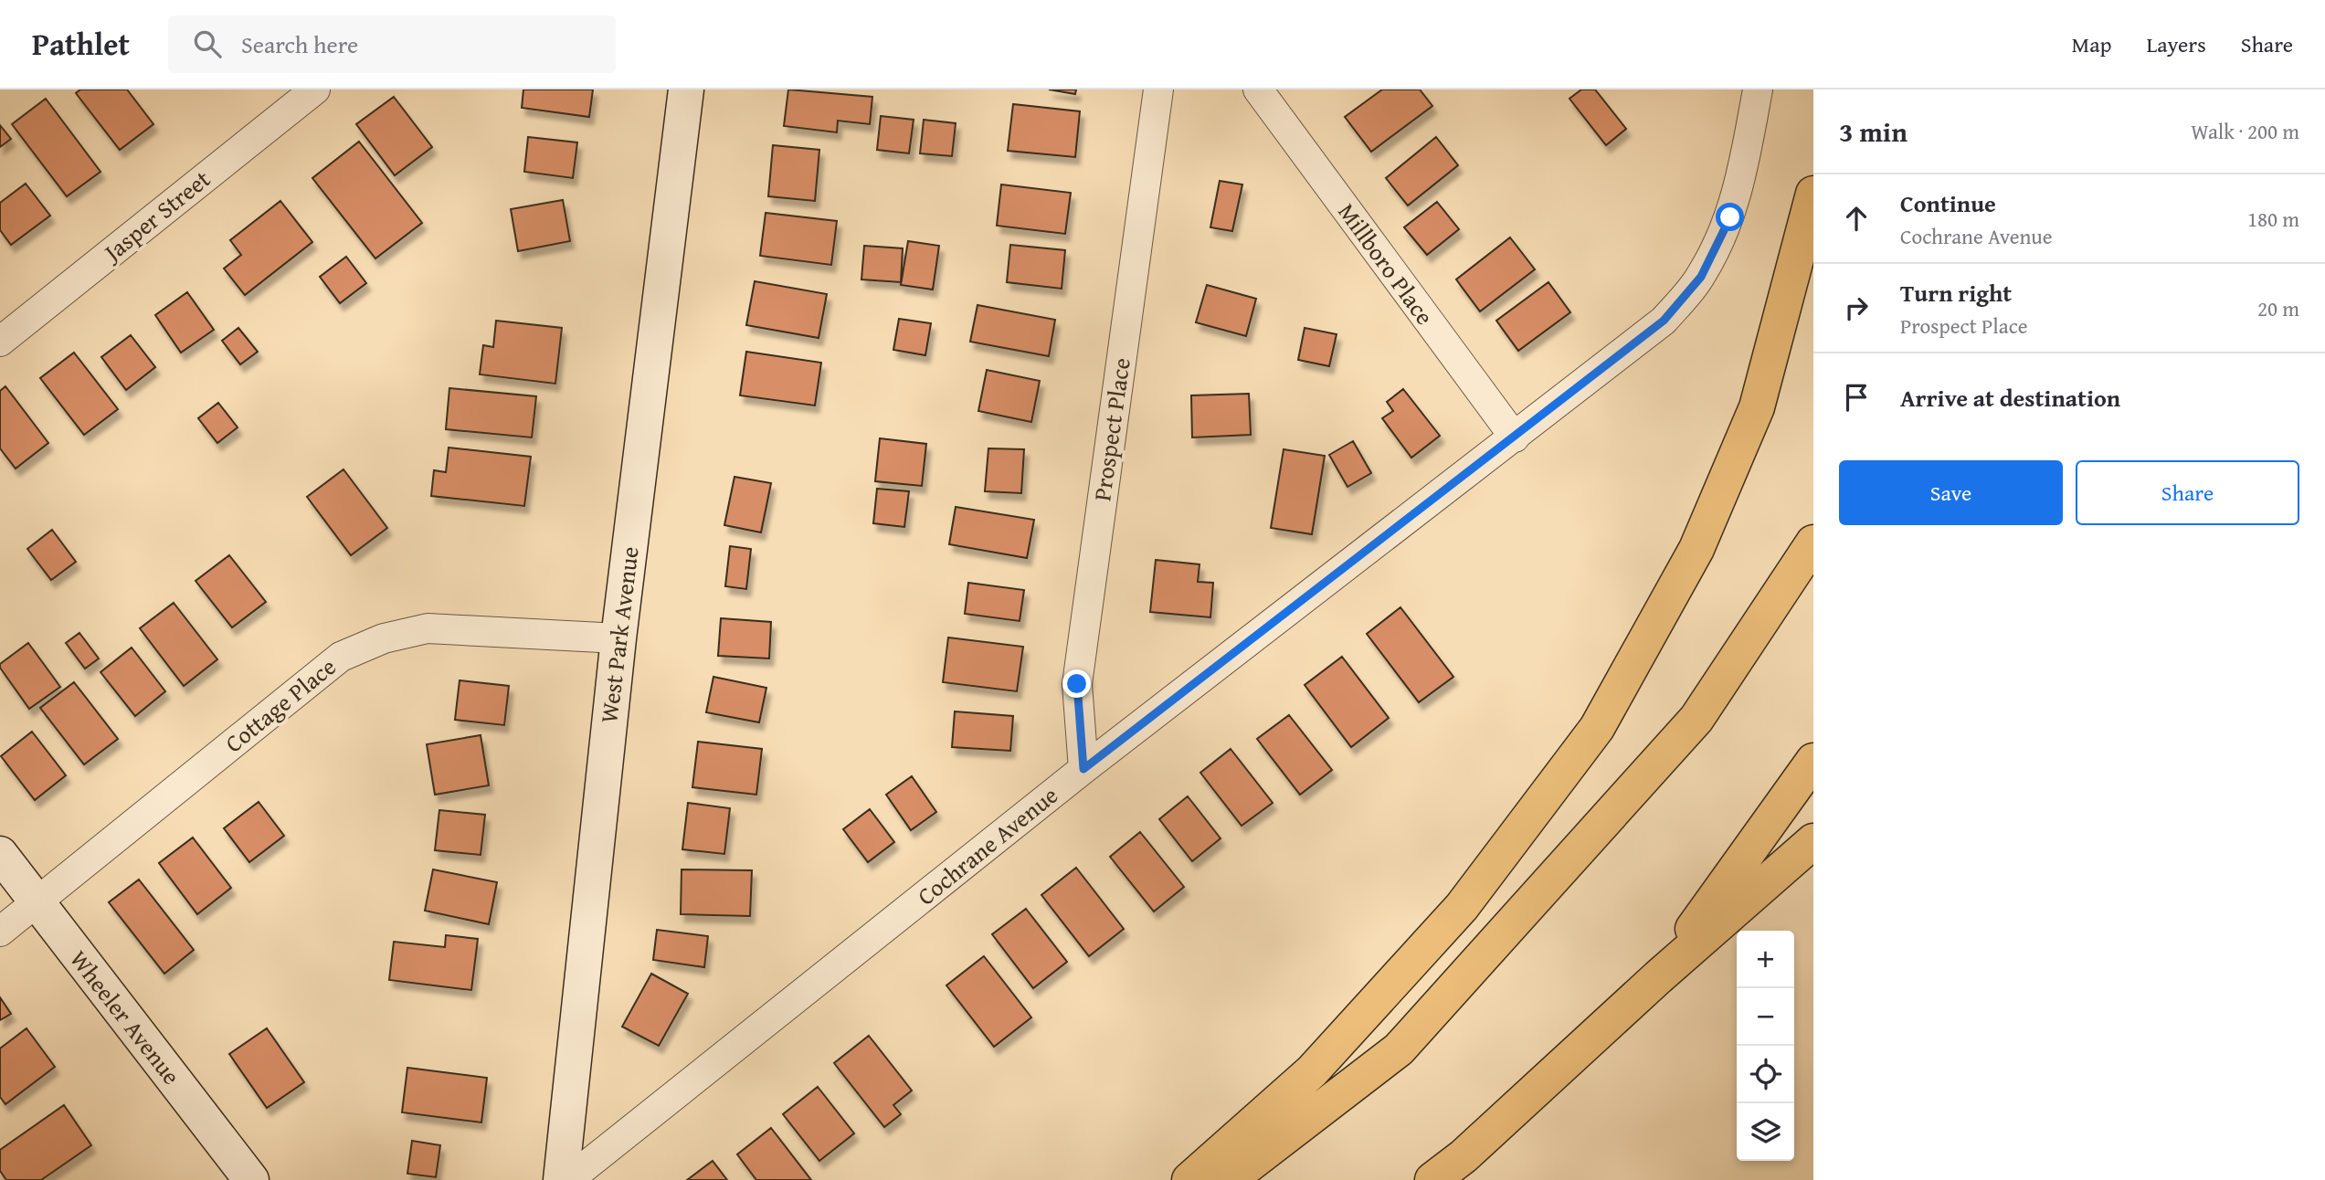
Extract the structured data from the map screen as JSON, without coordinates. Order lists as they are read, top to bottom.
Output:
{
  "streets": {
    "street": [
      "Jasper Street",
      "Millboro Place",
      "Prospect Place",
      "West Park Avenue",
      "Cottage Place",
      "Cochrane Avenue",
      "Wheeler Avenue"
    ]
  },
  "crossings": [
    ["Millboro Place", "Cochrane Avenue"],
    ["Prospect Place", "Cochrane Avenue"],
    ["West Park Avenue", "Cottage Place"],
    ["Cottage Place", "Wheeler Avenue"]
  ],
  "page": {
    "header": "Pathlet",
    "search": "Search here",
    "nav": ["Map", "Layers", "Share"],
    "heading": ["3 min", "Walk · 200 m"],
    "list": [
      ["Continue", "Cochrane Avenue", "180 m"],
      ["Turn right", "Prospect Place", "20 m"],
      "Arrive at destination"
    ],
    "buttons": ["Save", "Share"],
    "map_buttons": ["+", "−"]
  }
}
